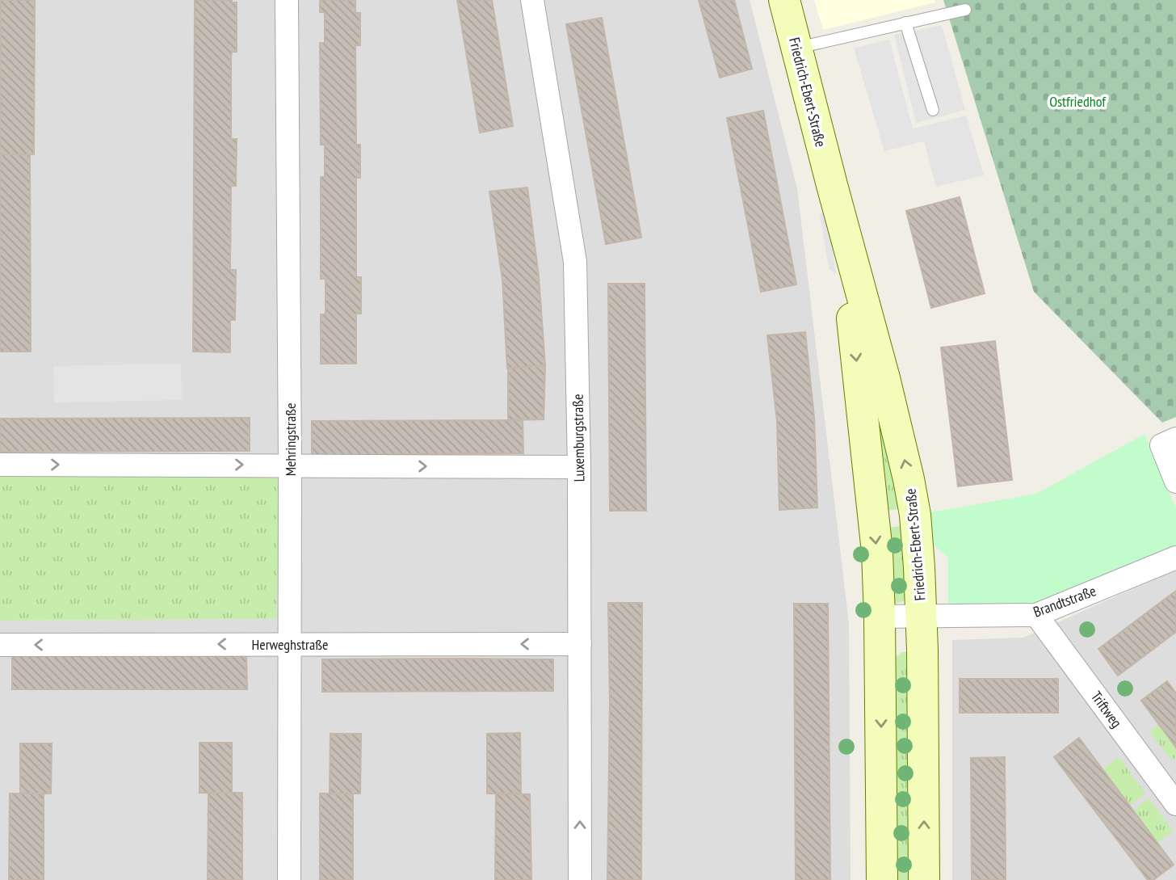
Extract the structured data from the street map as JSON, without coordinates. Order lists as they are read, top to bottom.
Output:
{
  "streets": {
    "street": [
      "Friedrich-Ebert-Straße",
      "Luxemburgstraße",
      "Mehringstraße",
      "Brandtstraße",
      "Herweghstraße",
      "Triftweg"
    ]
  },
  "crossings": [
    ["Friedrich-Ebert-Straße", "Brandtstraße"],
    ["Luxemburgstraße", "Herweghstraße"],
    ["Mehringstraße", "Herweghstraße"],
    ["Brandtstraße", "Triftweg"]
  ],
  "parks": ["Ostfriedhof"]
}
